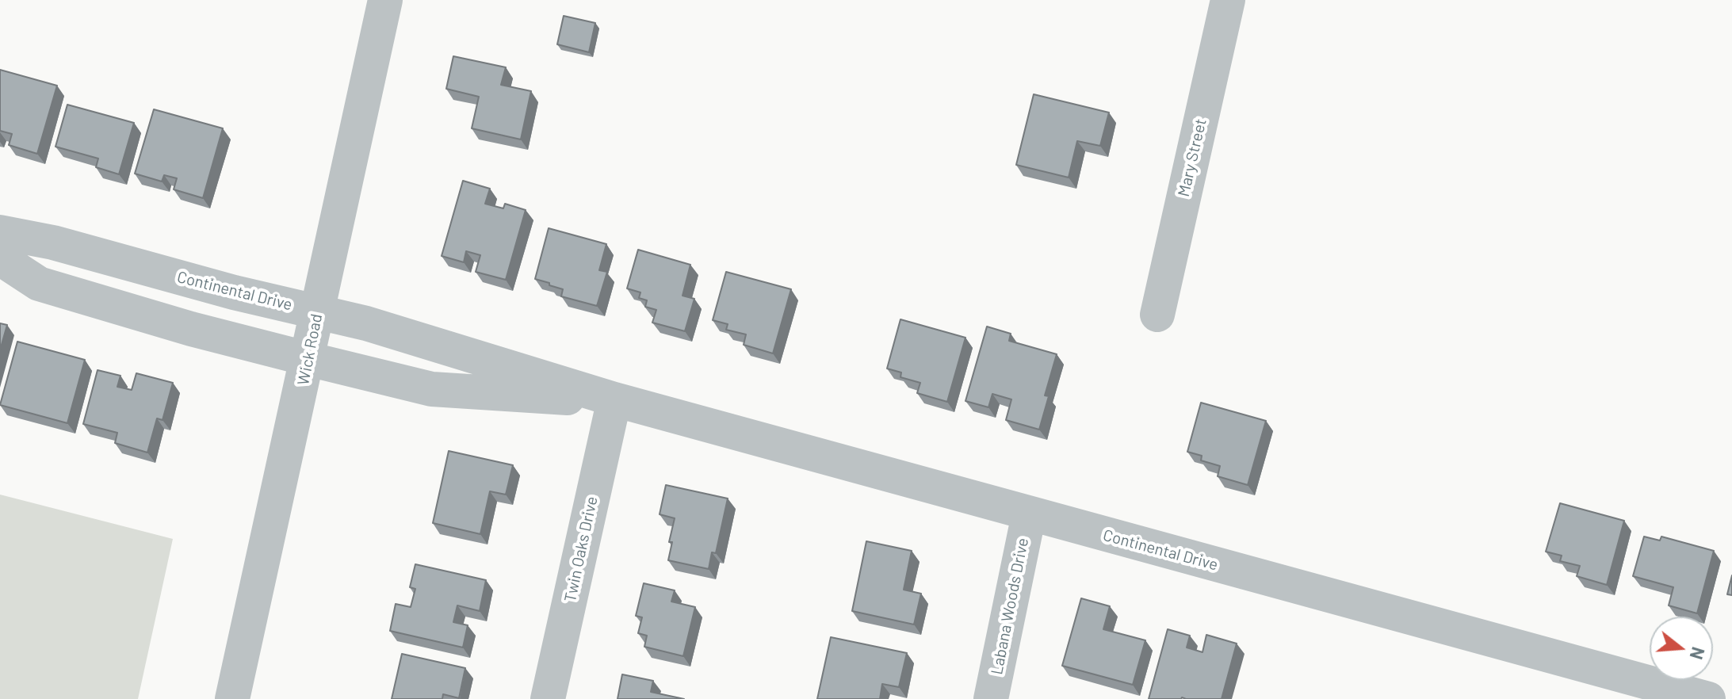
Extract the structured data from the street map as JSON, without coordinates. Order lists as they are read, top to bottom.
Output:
{
  "streets": {
    "street": [
      "Mary Street",
      "Continental Drive",
      "Wick Road",
      "Twin Oaks Drive",
      "Labana Woods Drive"
    ]
  },
  "crossings": [
    ["Continental Drive", "Wick Road"],
    ["Continental Drive", "Twin Oaks Drive"],
    ["Continental Drive", "Labana Woods Drive"]
  ],
  "north": "right"
}
